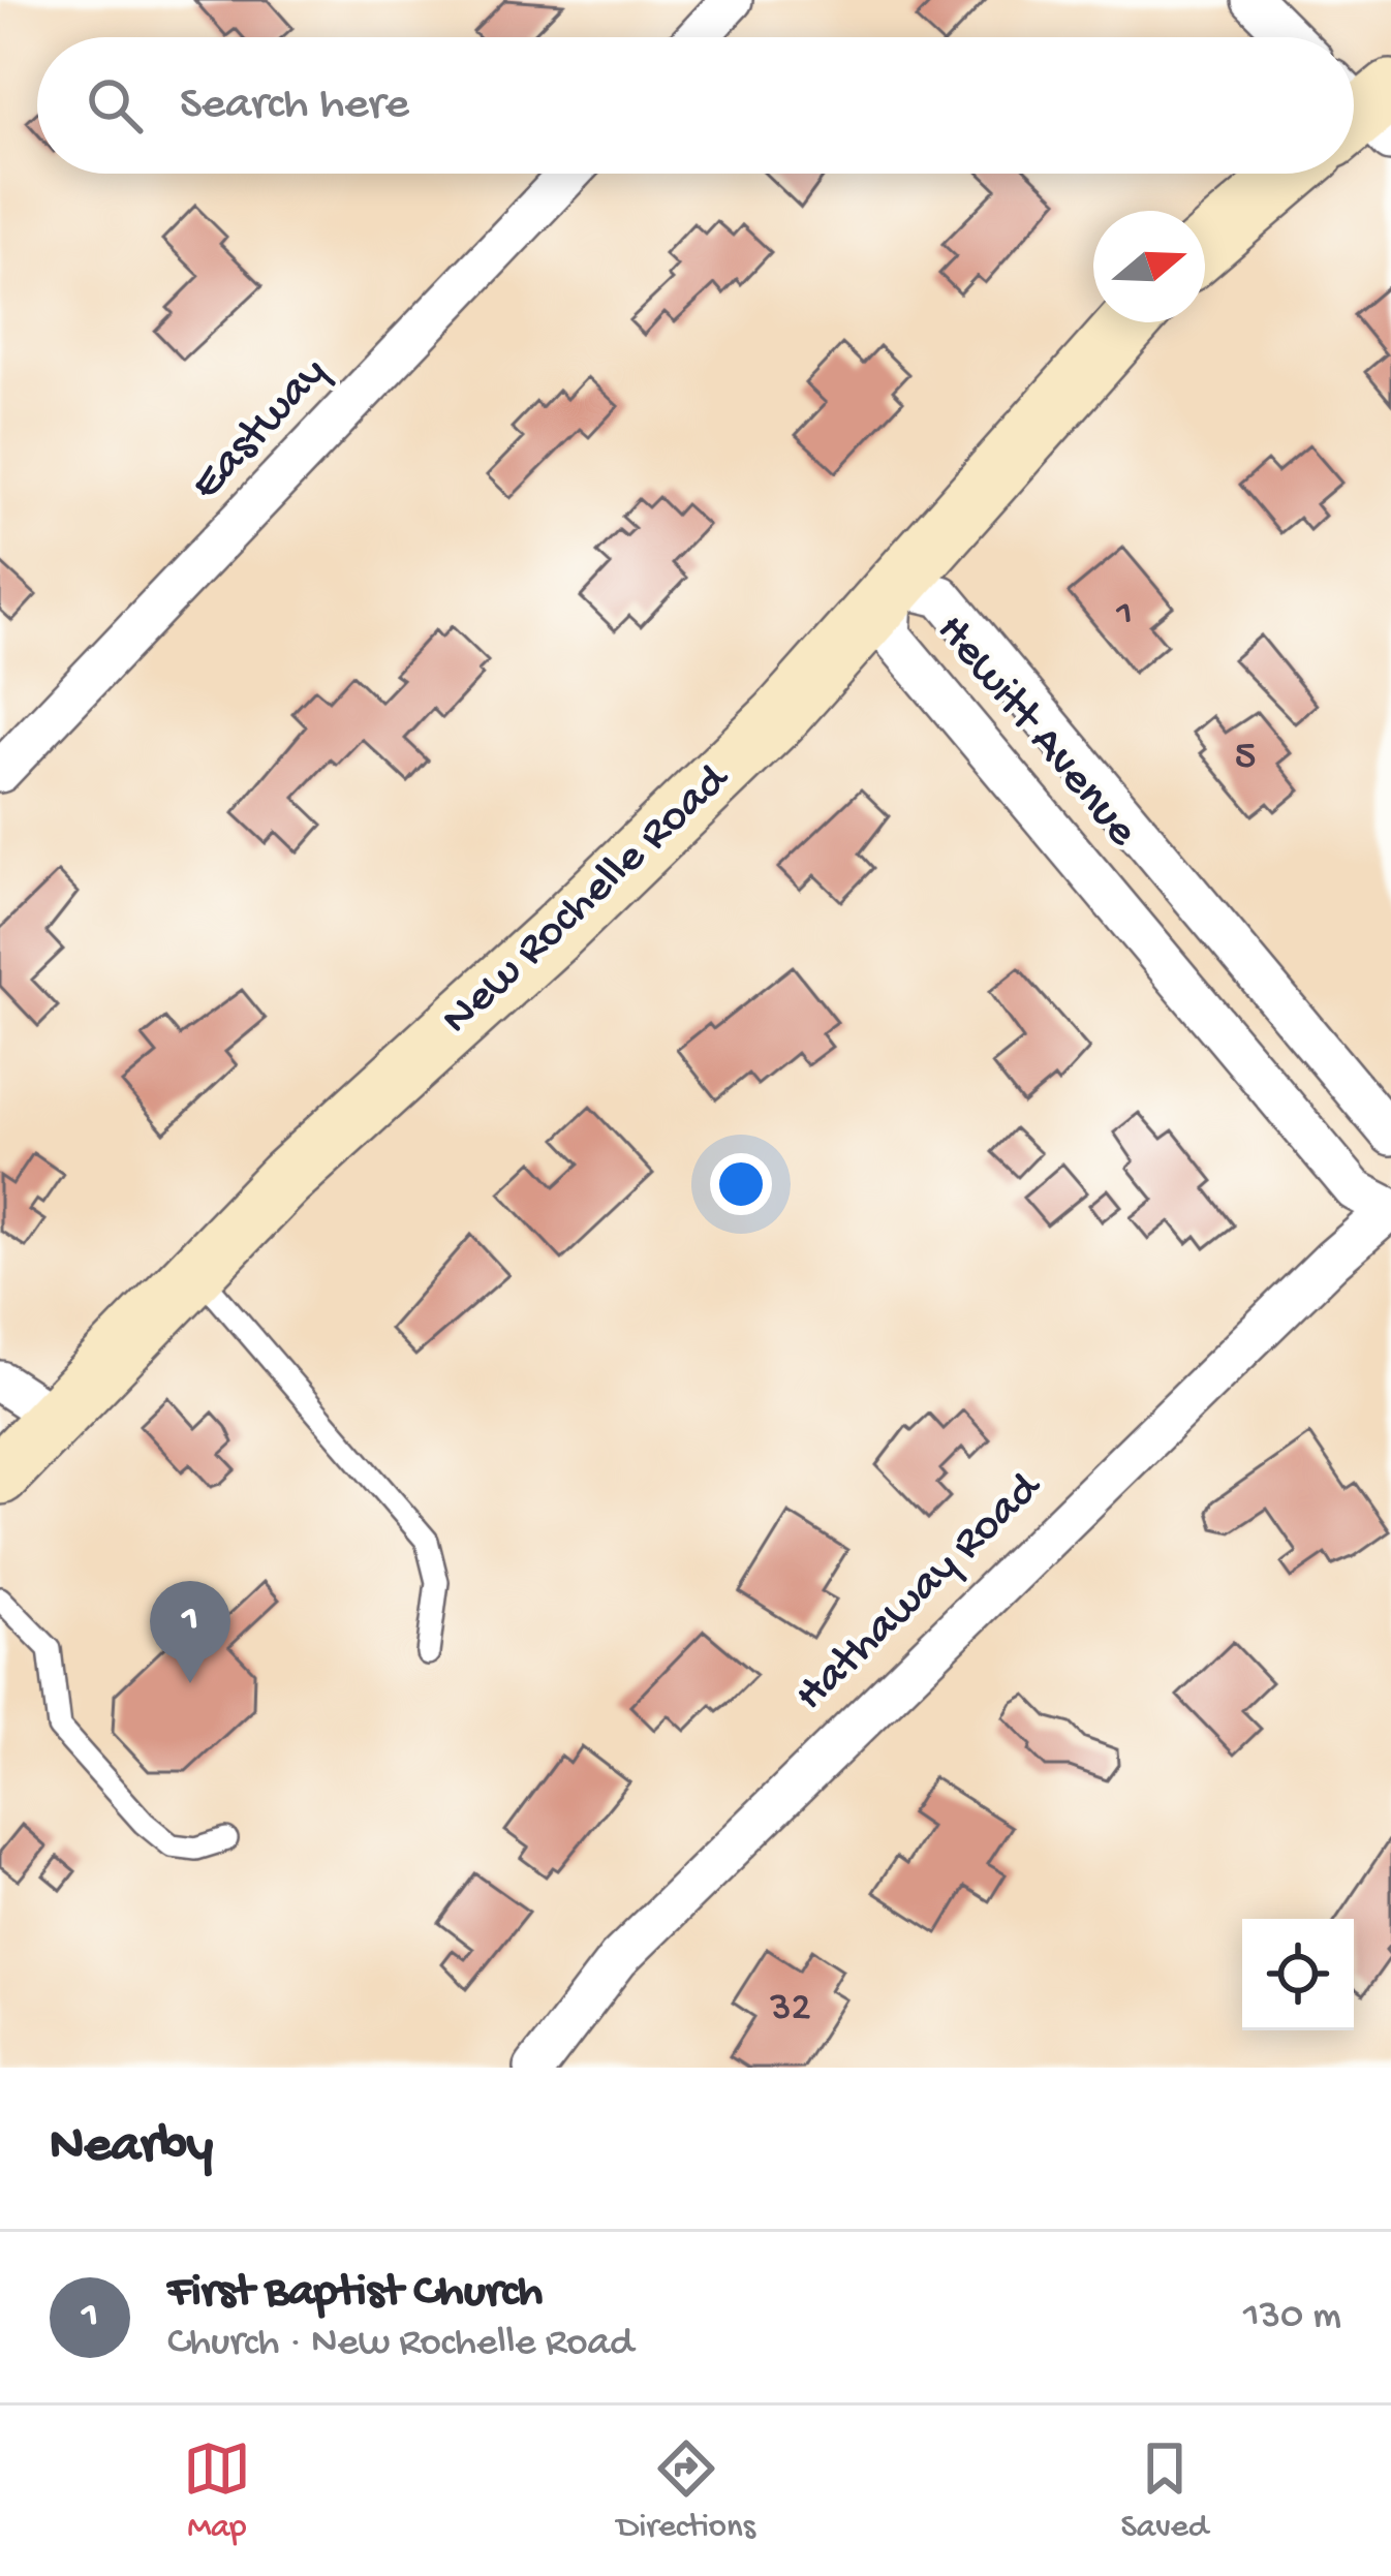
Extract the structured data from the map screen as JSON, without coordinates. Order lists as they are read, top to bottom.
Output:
{
  "streets": {
    "main road": ["New Rochelle Road"],
    "street": ["Eastway", "Hewitt Avenue", "Hathaway Road"]
  },
  "crossings": [
    ["Hewitt Avenue", "New Rochelle Road"],
    ["Hewitt Avenue", "Hathaway Road"]
  ],
  "house_numbers": ["1", "5", "32"],
  "north": "right",
  "page": {
    "search": "Search here",
    "pins": "1",
    "heading": "Nearby",
    "list": [
      {
        "mark": "1",
        "name": "First Baptist Church",
        "note": "Church · New Rochelle Road",
        "value": "130 m"
      }
    ],
    "nav": ["Map", "Directions", "Saved"]
  }
}
